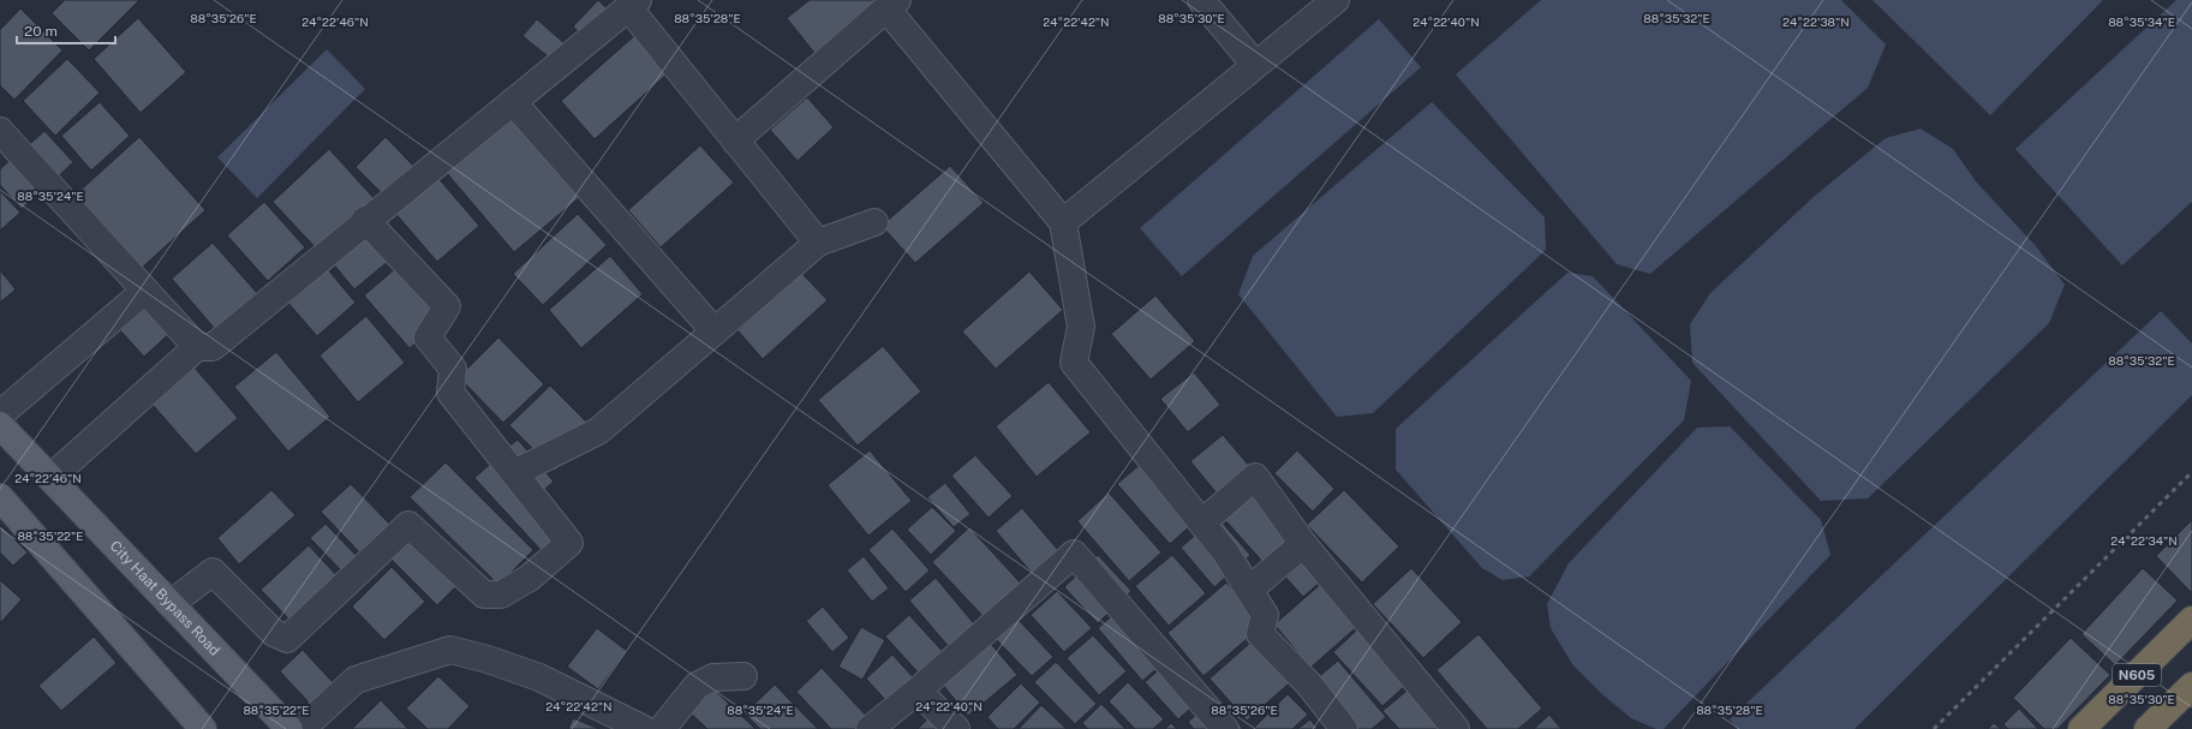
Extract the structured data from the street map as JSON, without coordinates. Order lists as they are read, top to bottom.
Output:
{
  "streets": {
    "highway": ["N605"],
    "main road": ["City Haat Bypass Road"]
  },
  "scale_bar": "20 m",
  "coordinates": [
    "88°35'32\"E",
    "88°35'26\"E",
    "88°35'28\"E",
    "88°35'30\"E",
    "88°35'34\"E",
    "24°22'46\"N",
    "24°22'42\"N",
    "24°22'40\"N",
    "24°22'38\"N",
    "88°35'24\"E",
    "88°35'22\"E",
    "24°22'34\"N"
  ]
}
